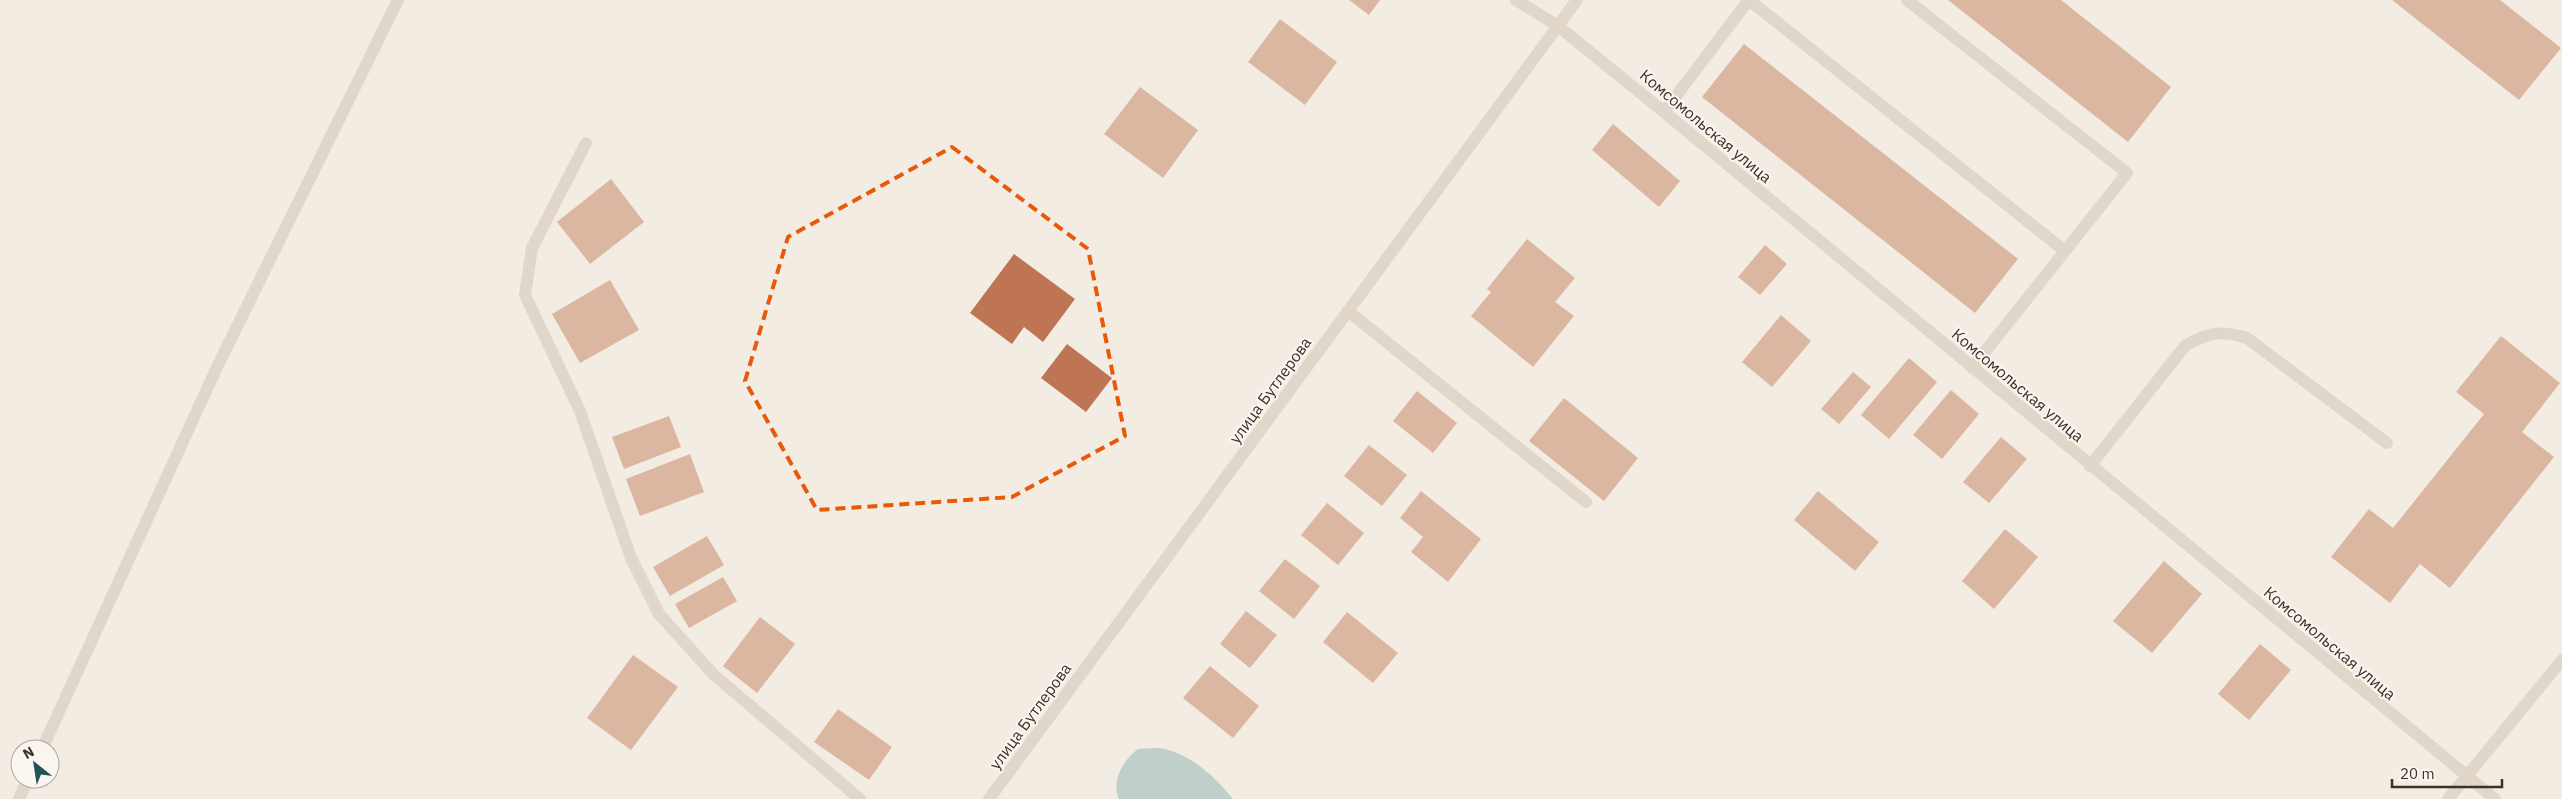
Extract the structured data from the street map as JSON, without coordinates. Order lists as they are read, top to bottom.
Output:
{
  "streets": {
    "street": ["Комсомольская улица", "улица Бутлерова"]
  },
  "crossings": [
    ["Комсомольская улица", "улица Бутлерова"]
  ],
  "scale_bar": "20 m",
  "north": "top left"
}
